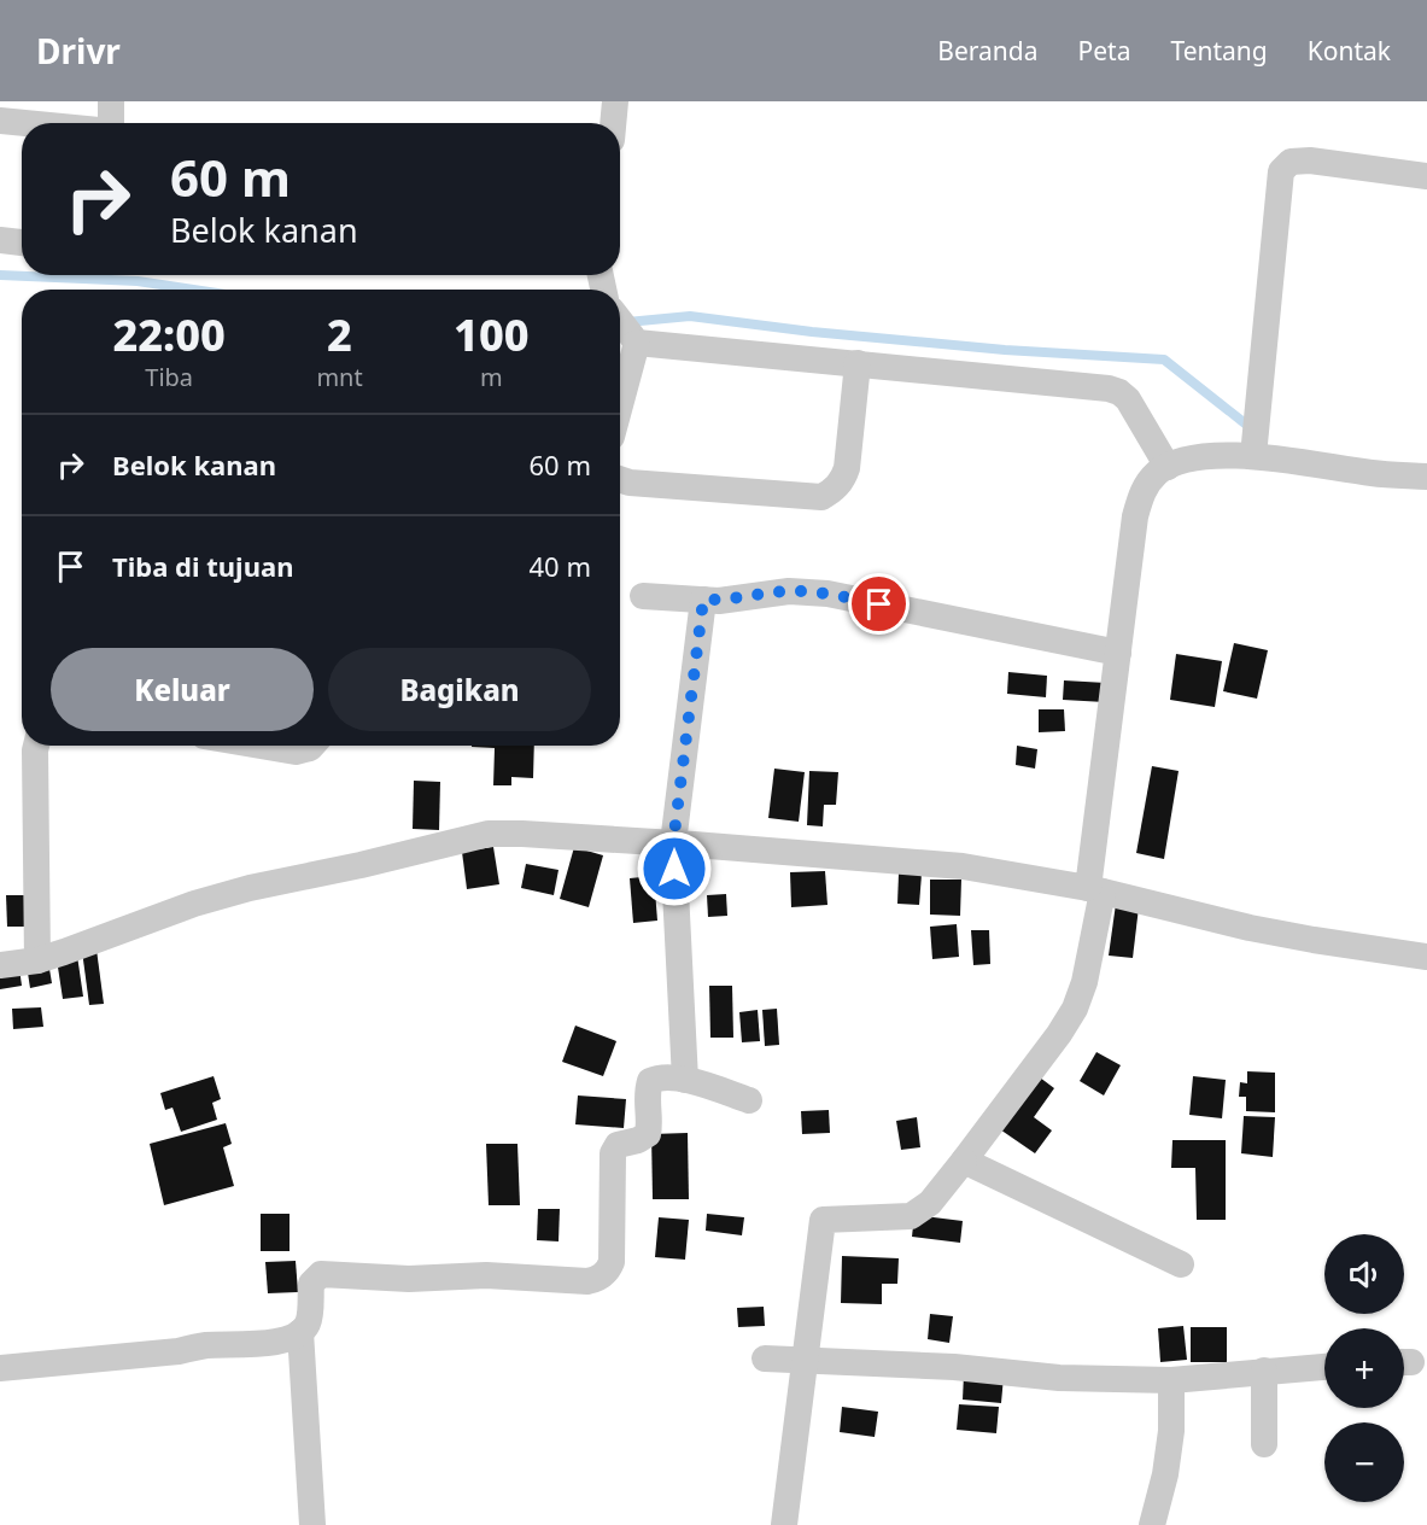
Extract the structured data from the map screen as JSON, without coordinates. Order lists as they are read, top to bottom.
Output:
{
  "page": {
    "header": "Drivr",
    "nav": [
      "Beranda",
      "Peta",
      "Tentang",
      "Kontak"
    ],
    "turn": ["60 m", "Belok kanan"],
    "eta": [
      "22:00",
      "Tiba",
      "2",
      "mnt",
      "100",
      "m"
    ],
    "list": [
      {
        "name": "Belok kanan",
        "value": "60 m"
      },
      {
        "name": "Tiba di tujuan",
        "value": "40 m"
      }
    ],
    "buttons": ["Keluar", "Bagikan"],
    "map_buttons": ["+", "−"]
  }
}
